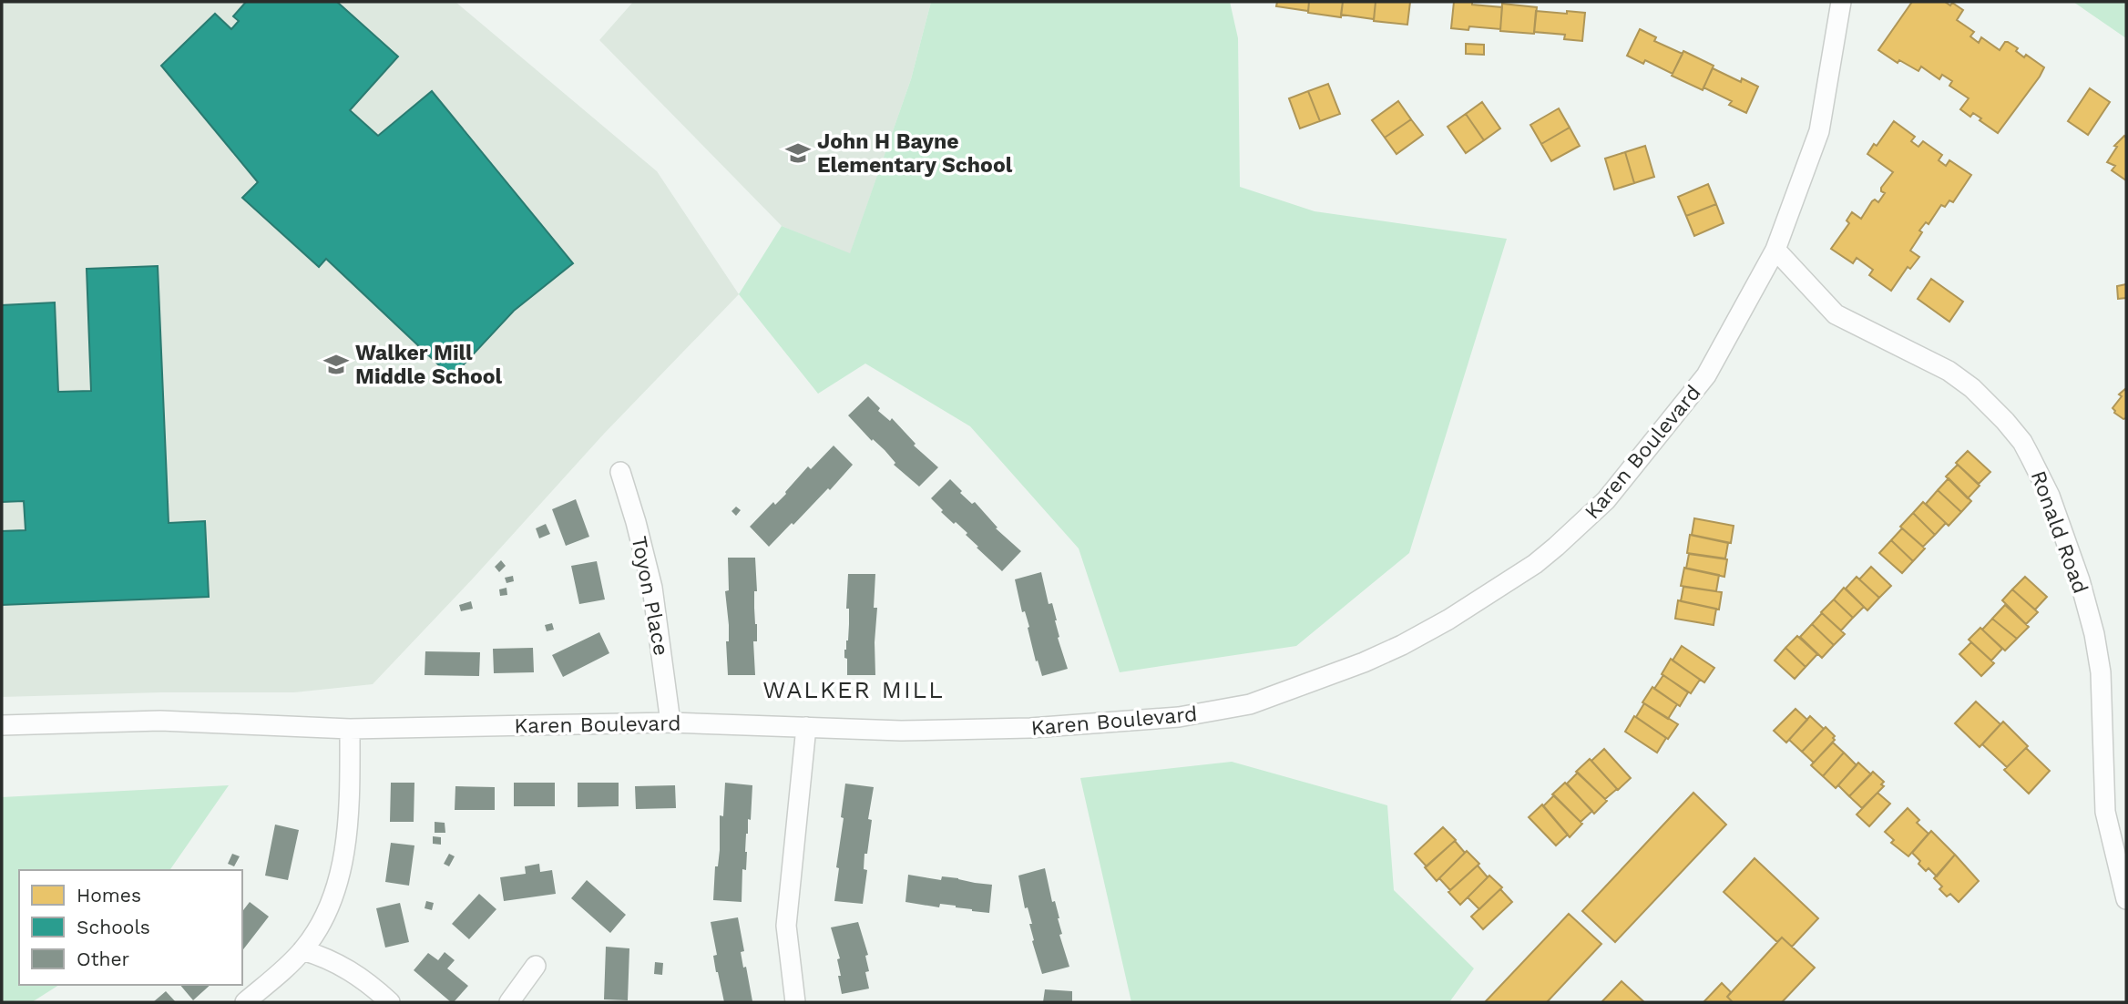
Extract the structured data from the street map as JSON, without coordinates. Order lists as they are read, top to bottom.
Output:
{
  "streets": {
    "street": ["Karen Boulevard", "Ronald Road", "Toyon Place"]
  },
  "crossings": [
    ["Karen Boulevard", "Ronald Road"],
    ["Karen Boulevard", "Toyon Place"]
  ],
  "districts": ["WALKER MILL"],
  "places": {
    "school or university": ["John H Bayne Elementary School", "Walker Mill Middle School"]
  },
  "legend": ["Homes", "Schools", "Other"]
}
